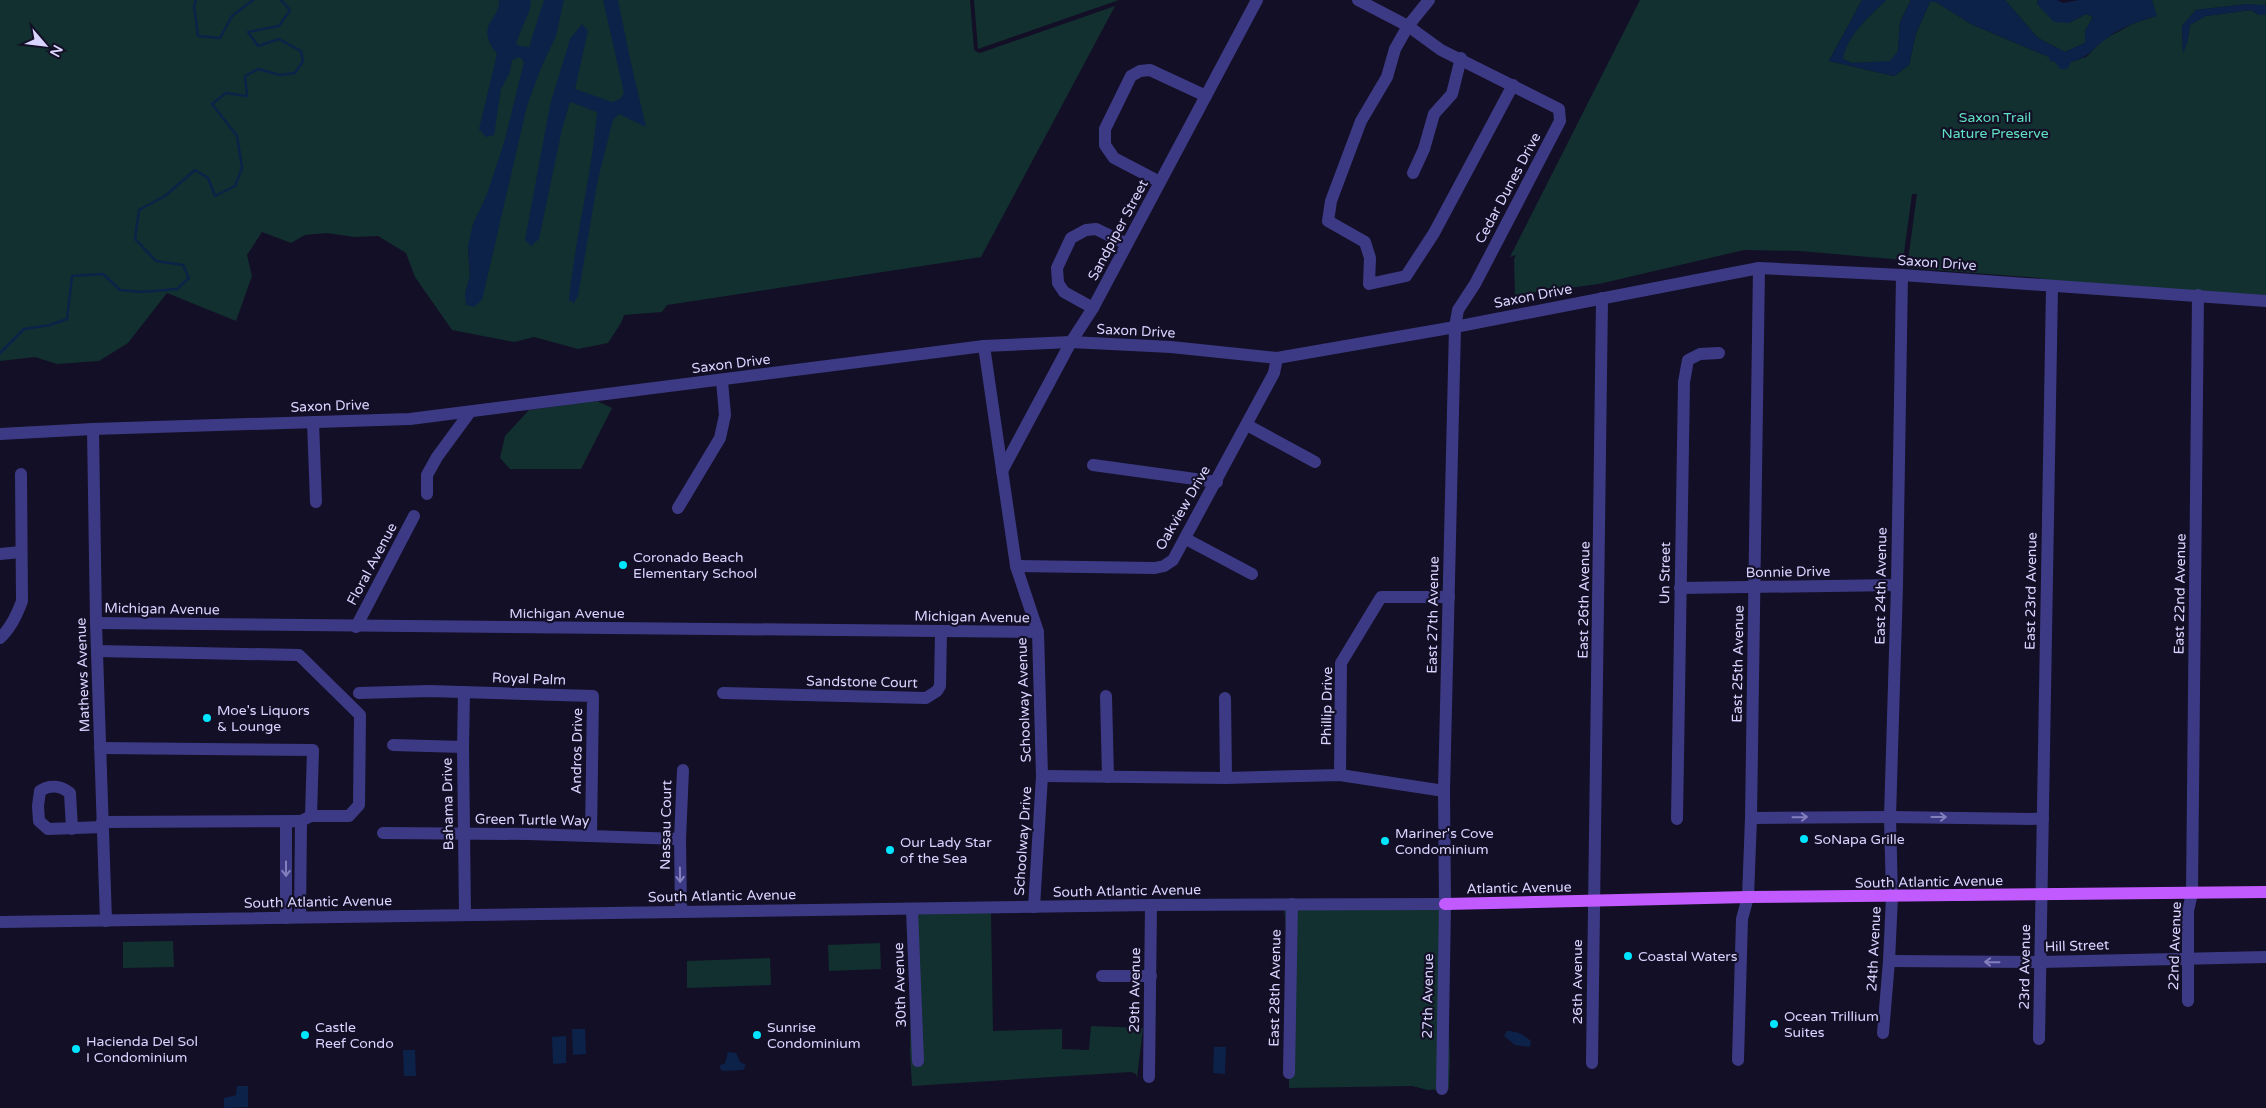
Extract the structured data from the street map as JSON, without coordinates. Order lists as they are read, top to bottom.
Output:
{
  "streets": {
    "main road": ["South Atlantic Avenue", "Atlantic Avenue"],
    "street": [
      "Cedar Dunes Drive",
      "Sandpiper Street",
      "Saxon Drive",
      "Oakview Drive",
      "Floral Avenue",
      "Bonnie Drive",
      "Un Street",
      "East 24th Avenue",
      "East 23rd Avenue",
      "East 22nd Avenue",
      "East 26th Avenue",
      "Michigan Avenue",
      "East 27th Avenue",
      "East 25th Avenue",
      "Mathews Avenue",
      "Royal Palm",
      "Sandstone Court",
      "Schoolway Avenue",
      "Phillip Drive",
      "Andros Drive",
      "Bahama Drive",
      "Green Turtle Way",
      "Nassau Court",
      "Schoolway Drive",
      "Hill Street",
      "22nd Avenue",
      "24th Avenue",
      "23rd Avenue",
      "26th Avenue",
      "30th Avenue",
      "East 28th Avenue",
      "29th Avenue",
      "27th Avenue"
    ]
  },
  "crossings": [
    ["Cedar Dunes Drive", "Saxon Drive"],
    ["Cedar Dunes Drive", "East 27th Avenue"],
    ["Sandpiper Street", "Saxon Drive"],
    ["Sandpiper Street", "Schoolway Avenue"],
    ["Saxon Drive", "Oakview Drive"],
    ["Saxon Drive", "East 24th Avenue"],
    ["Saxon Drive", "East 23rd Avenue"],
    ["Saxon Drive", "East 22nd Avenue"],
    ["Saxon Drive", "East 26th Avenue"],
    ["Saxon Drive", "East 27th Avenue"],
    ["Saxon Drive", "East 25th Avenue"],
    ["Saxon Drive", "Mathews Avenue"],
    ["Saxon Drive", "Schoolway Avenue"],
    ["Oakview Drive", "Schoolway Avenue"],
    ["Floral Avenue", "Michigan Avenue"],
    ["Bonnie Drive", "Un Street"],
    ["Bonnie Drive", "East 24th Avenue"],
    ["Bonnie Drive", "East 25th Avenue"],
    ["East 24th Avenue", "South Atlantic Avenue"],
    ["East 24th Avenue", "24th Avenue"],
    ["East 23rd Avenue", "South Atlantic Avenue"],
    ["East 23rd Avenue", "23rd Avenue"],
    ["East 22nd Avenue", "South Atlantic Avenue"],
    ["East 22nd Avenue", "22nd Avenue"],
    ["East 26th Avenue", "South Atlantic Avenue"],
    ["East 26th Avenue", "Atlantic Avenue"],
    ["East 26th Avenue", "26th Avenue"],
    ["Michigan Avenue", "Mathews Avenue"],
    ["Michigan Avenue", "Sandstone Court"],
    ["Michigan Avenue", "Schoolway Avenue"],
    ["East 27th Avenue", "Schoolway Avenue"],
    ["East 27th Avenue", "Phillip Drive"],
    ["East 27th Avenue", "South Atlantic Avenue"],
    ["East 27th Avenue", "Atlantic Avenue"],
    ["East 27th Avenue", "27th Avenue"],
    ["East 25th Avenue", "South Atlantic Avenue"],
    ["Mathews Avenue", "South Atlantic Avenue"],
    ["Royal Palm", "Andros Drive"],
    ["Royal Palm", "Bahama Drive"],
    ["Schoolway Avenue", "Phillip Drive"],
    ["Schoolway Avenue", "Schoolway Drive"],
    ["Andros Drive", "Green Turtle Way"],
    ["Bahama Drive", "Green Turtle Way"],
    ["Bahama Drive", "South Atlantic Avenue"],
    ["Green Turtle Way", "Nassau Court"],
    ["Nassau Court", "South Atlantic Avenue"],
    ["Schoolway Drive", "South Atlantic Avenue"],
    ["South Atlantic Avenue", "Atlantic Avenue"],
    ["South Atlantic Avenue", "22nd Avenue"],
    ["South Atlantic Avenue", "24th Avenue"],
    ["South Atlantic Avenue", "23rd Avenue"],
    ["South Atlantic Avenue", "26th Avenue"],
    ["South Atlantic Avenue", "30th Avenue"],
    ["South Atlantic Avenue", "East 28th Avenue"],
    ["South Atlantic Avenue", "29th Avenue"],
    ["South Atlantic Avenue", "27th Avenue"],
    ["Atlantic Avenue", "26th Avenue"],
    ["Atlantic Avenue", "27th Avenue"],
    ["Hill Street", "22nd Avenue"],
    ["Hill Street", "24th Avenue"],
    ["Hill Street", "23rd Avenue"]
  ],
  "one_way": ["Nassau Court", "Hill Street"],
  "parks": ["Saxon Trail Nature Preserve"],
  "places": [
    "Coronado Beach Elementary School",
    "Moe's Liquors & Lounge",
    "SoNapa Grille",
    "Mariner's Cove Condominium",
    "Our Lady Star of the Sea",
    "Coastal Waters",
    "Ocean Trillium Suites",
    "Castle Reef Condo",
    "Sunrise Condominium",
    "Hacienda Del Sol I Condominium"
  ],
  "north": "bottom right"
}
